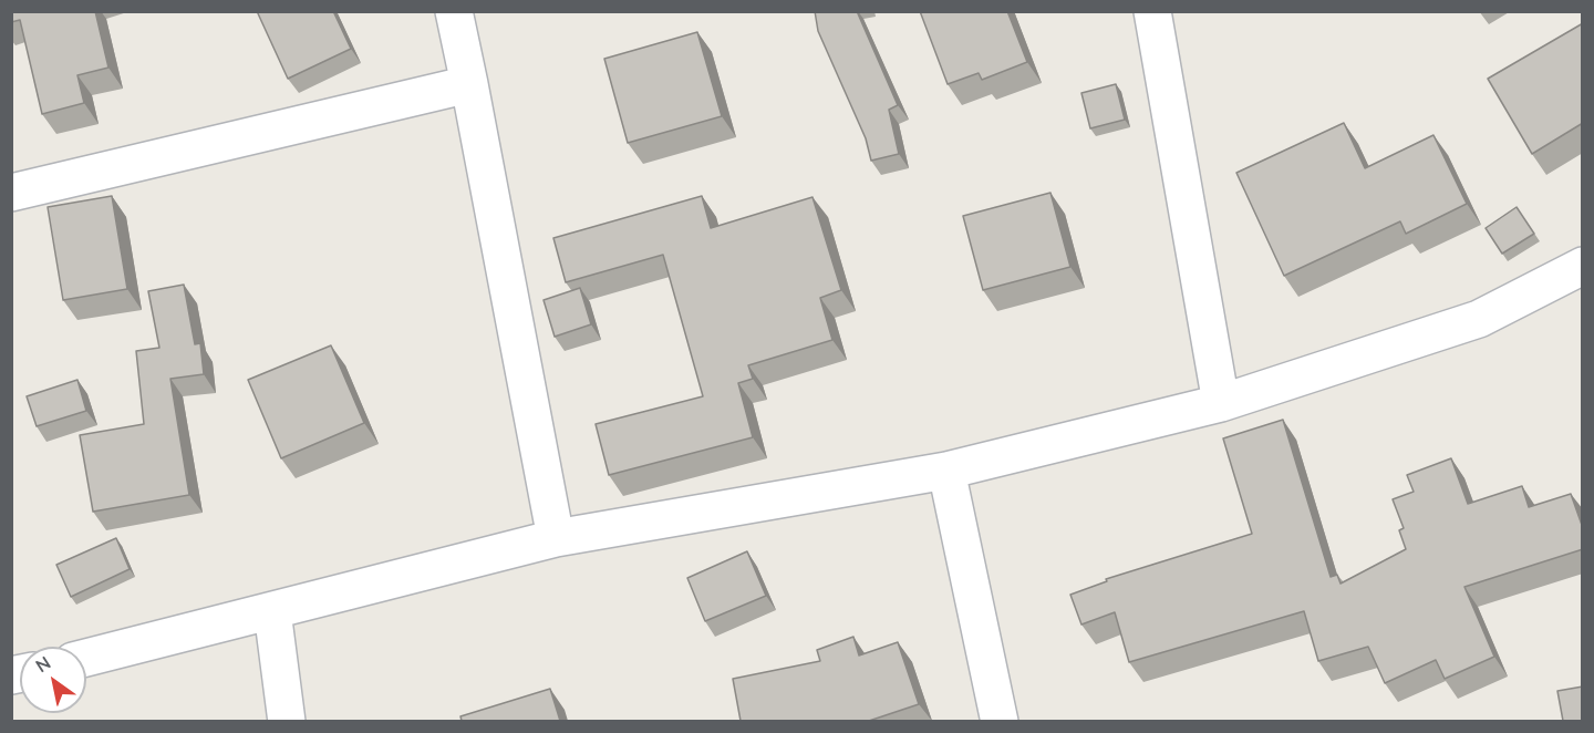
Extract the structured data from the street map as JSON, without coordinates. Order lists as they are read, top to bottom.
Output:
{
  "north": "top left"
}
